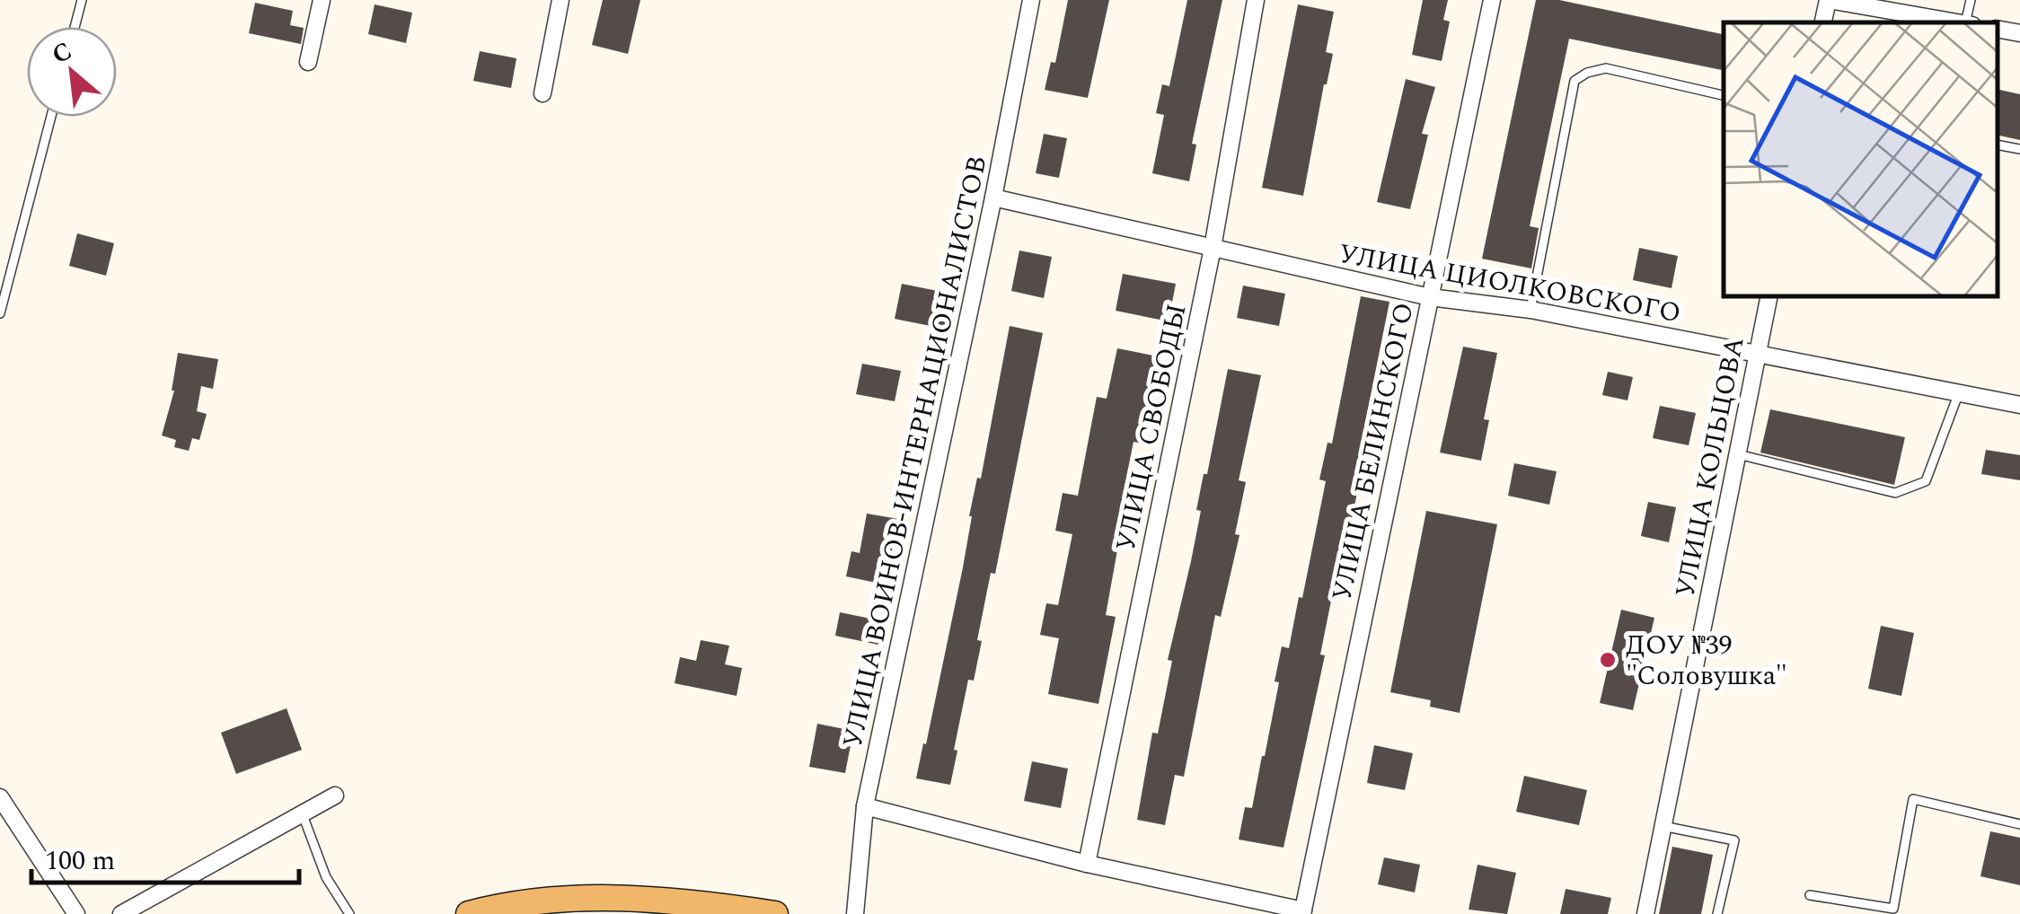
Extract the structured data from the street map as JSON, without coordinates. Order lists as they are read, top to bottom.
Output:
{
  "streets": {
    "street": [
      "УЛИЦА ЦИОЛКОВСКОГО",
      "УЛИЦА СВОБОДЫ",
      "УЛИЦА ВОИНОВ-ИНТЕРНАЦИОНАЛИСТОВ",
      "УЛИЦА БЕЛИНСКОГО",
      "УЛИЦА КОЛЬЦОВА"
    ]
  },
  "crossings": [
    ["УЛИЦА ЦИОЛКОВСКОГО", "УЛИЦА СВОБОДЫ"],
    ["УЛИЦА ЦИОЛКОВСКОГО", "УЛИЦА ВОИНОВ-ИНТЕРНАЦИОНАЛИСТОВ"],
    ["УЛИЦА ЦИОЛКОВСКОГО", "УЛИЦА БЕЛИНСКОГО"],
    ["УЛИЦА ЦИОЛКОВСКОГО", "УЛИЦА КОЛЬЦОВА"]
  ],
  "places": ["ДОУ №39 \"Соловушка\""],
  "scale_bar": "100 m",
  "north": "top left"
}
